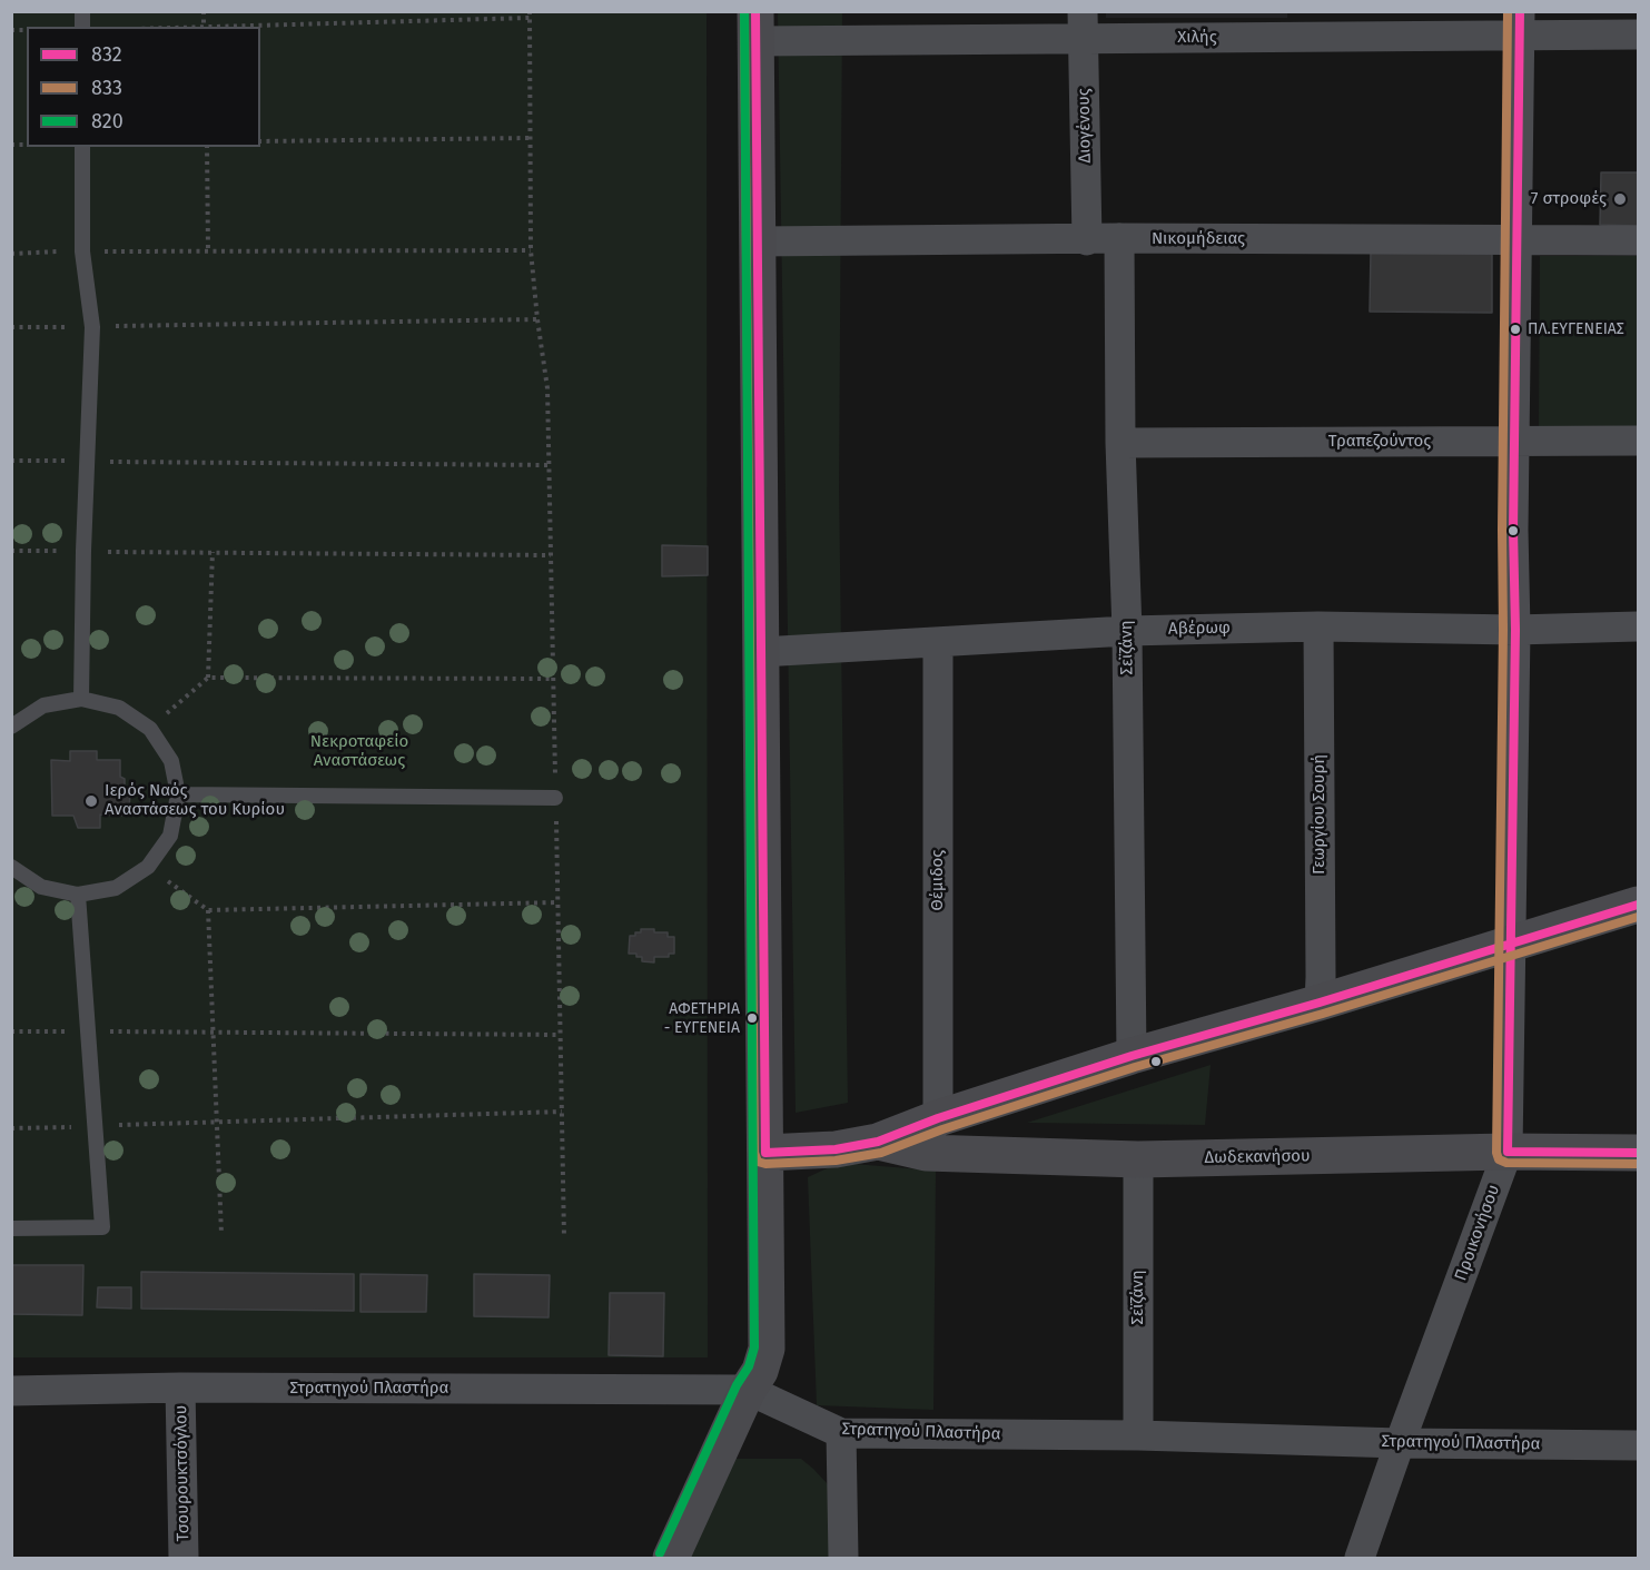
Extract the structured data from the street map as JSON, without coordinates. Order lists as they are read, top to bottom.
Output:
{
  "streets": {
    "street": [
      "Χιλής",
      "Διογένους",
      "Νικομήδειας",
      "Τραπεζούντος",
      "Αβέρωφ",
      "Σεϊζάνη",
      "Γεωργίου Σουρή",
      "Θέμιδος",
      "Δωδεκανήσου",
      "Προικονήσου",
      "Στρατηγού Πλαστήρα",
      "Τσουρουκτσόγλου"
    ]
  },
  "crossings": [
    ["Χιλής", "Διογένους"],
    ["Χιλής", "Προικονήσου"],
    ["Διογένους", "Νικομήδειας"],
    ["Νικομήδειας", "Σεϊζάνη"],
    ["Νικομήδειας", "Προικονήσου"],
    ["Τραπεζούντος", "Σεϊζάνη"],
    ["Τραπεζούντος", "Προικονήσου"],
    ["Αβέρωφ", "Σεϊζάνη"],
    ["Αβέρωφ", "Γεωργίου Σουρή"],
    ["Αβέρωφ", "Θέμιδος"],
    ["Αβέρωφ", "Προικονήσου"],
    ["Σεϊζάνη", "Δωδεκανήσου"],
    ["Σεϊζάνη", "Στρατηγού Πλαστήρα"],
    ["Δωδεκανήσου", "Προικονήσου"],
    ["Προικονήσου", "Στρατηγού Πλαστήρα"],
    ["Στρατηγού Πλαστήρα", "Τσουρουκτσόγλου"]
  ],
  "parks": ["Νεκροταφείο Αναστάσεως"],
  "places": [
    "7 στροφές",
    "ΠΛ.ΕΥΓΕΝΕΙΑΣ",
    "Ιερός Ναός Αναστάσεως του Κυρίου",
    "ΑΦΕΤΗΡΙΑ - ΕΥΓΕΝΕΙΑ"
  ],
  "lines": ["transit line 832", "transit line 833", "transit line 820"],
  "legend": ["832", "833", "820"]
}
